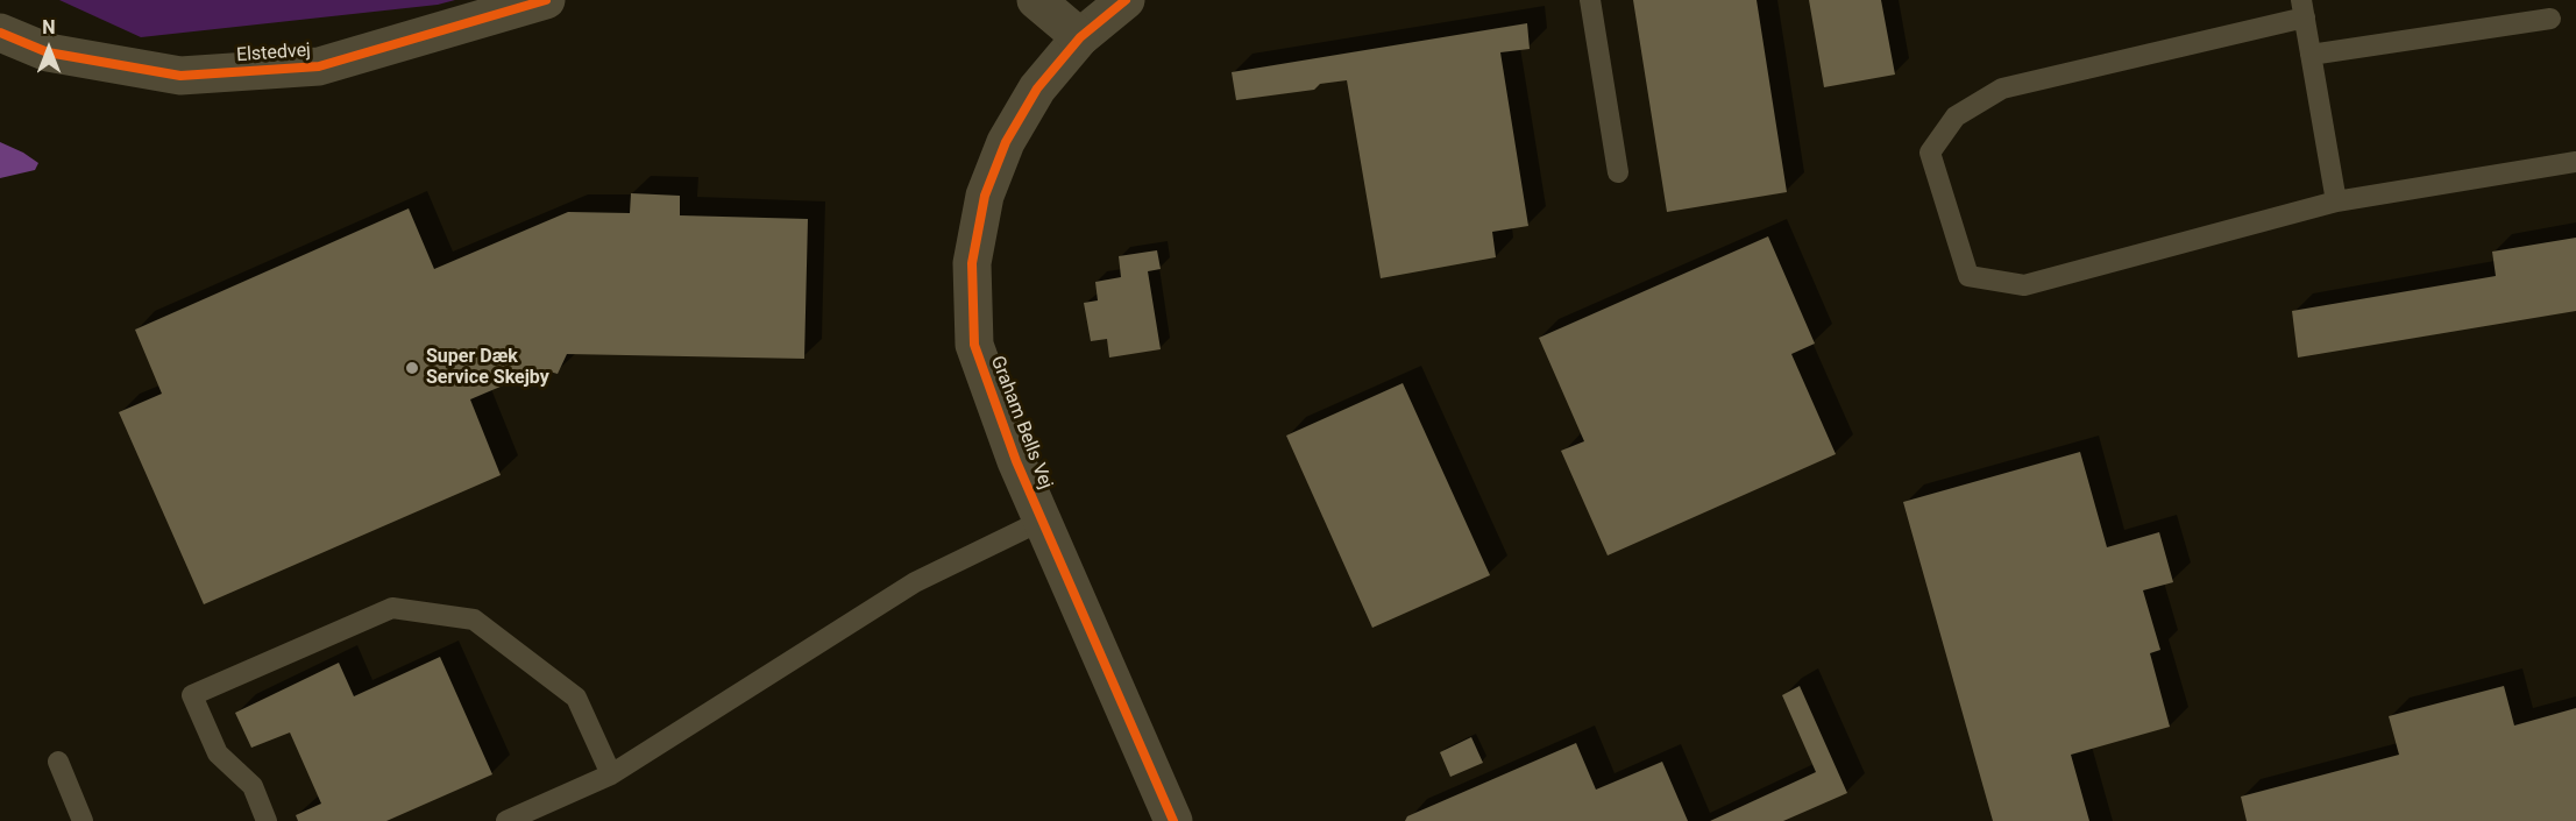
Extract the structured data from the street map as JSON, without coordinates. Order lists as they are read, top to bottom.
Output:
{
  "streets": {
    "street": ["Elstedvej", "Graham Bells Vej"]
  },
  "places": ["Super Dæk Service Skejby"],
  "north": "top"
}
